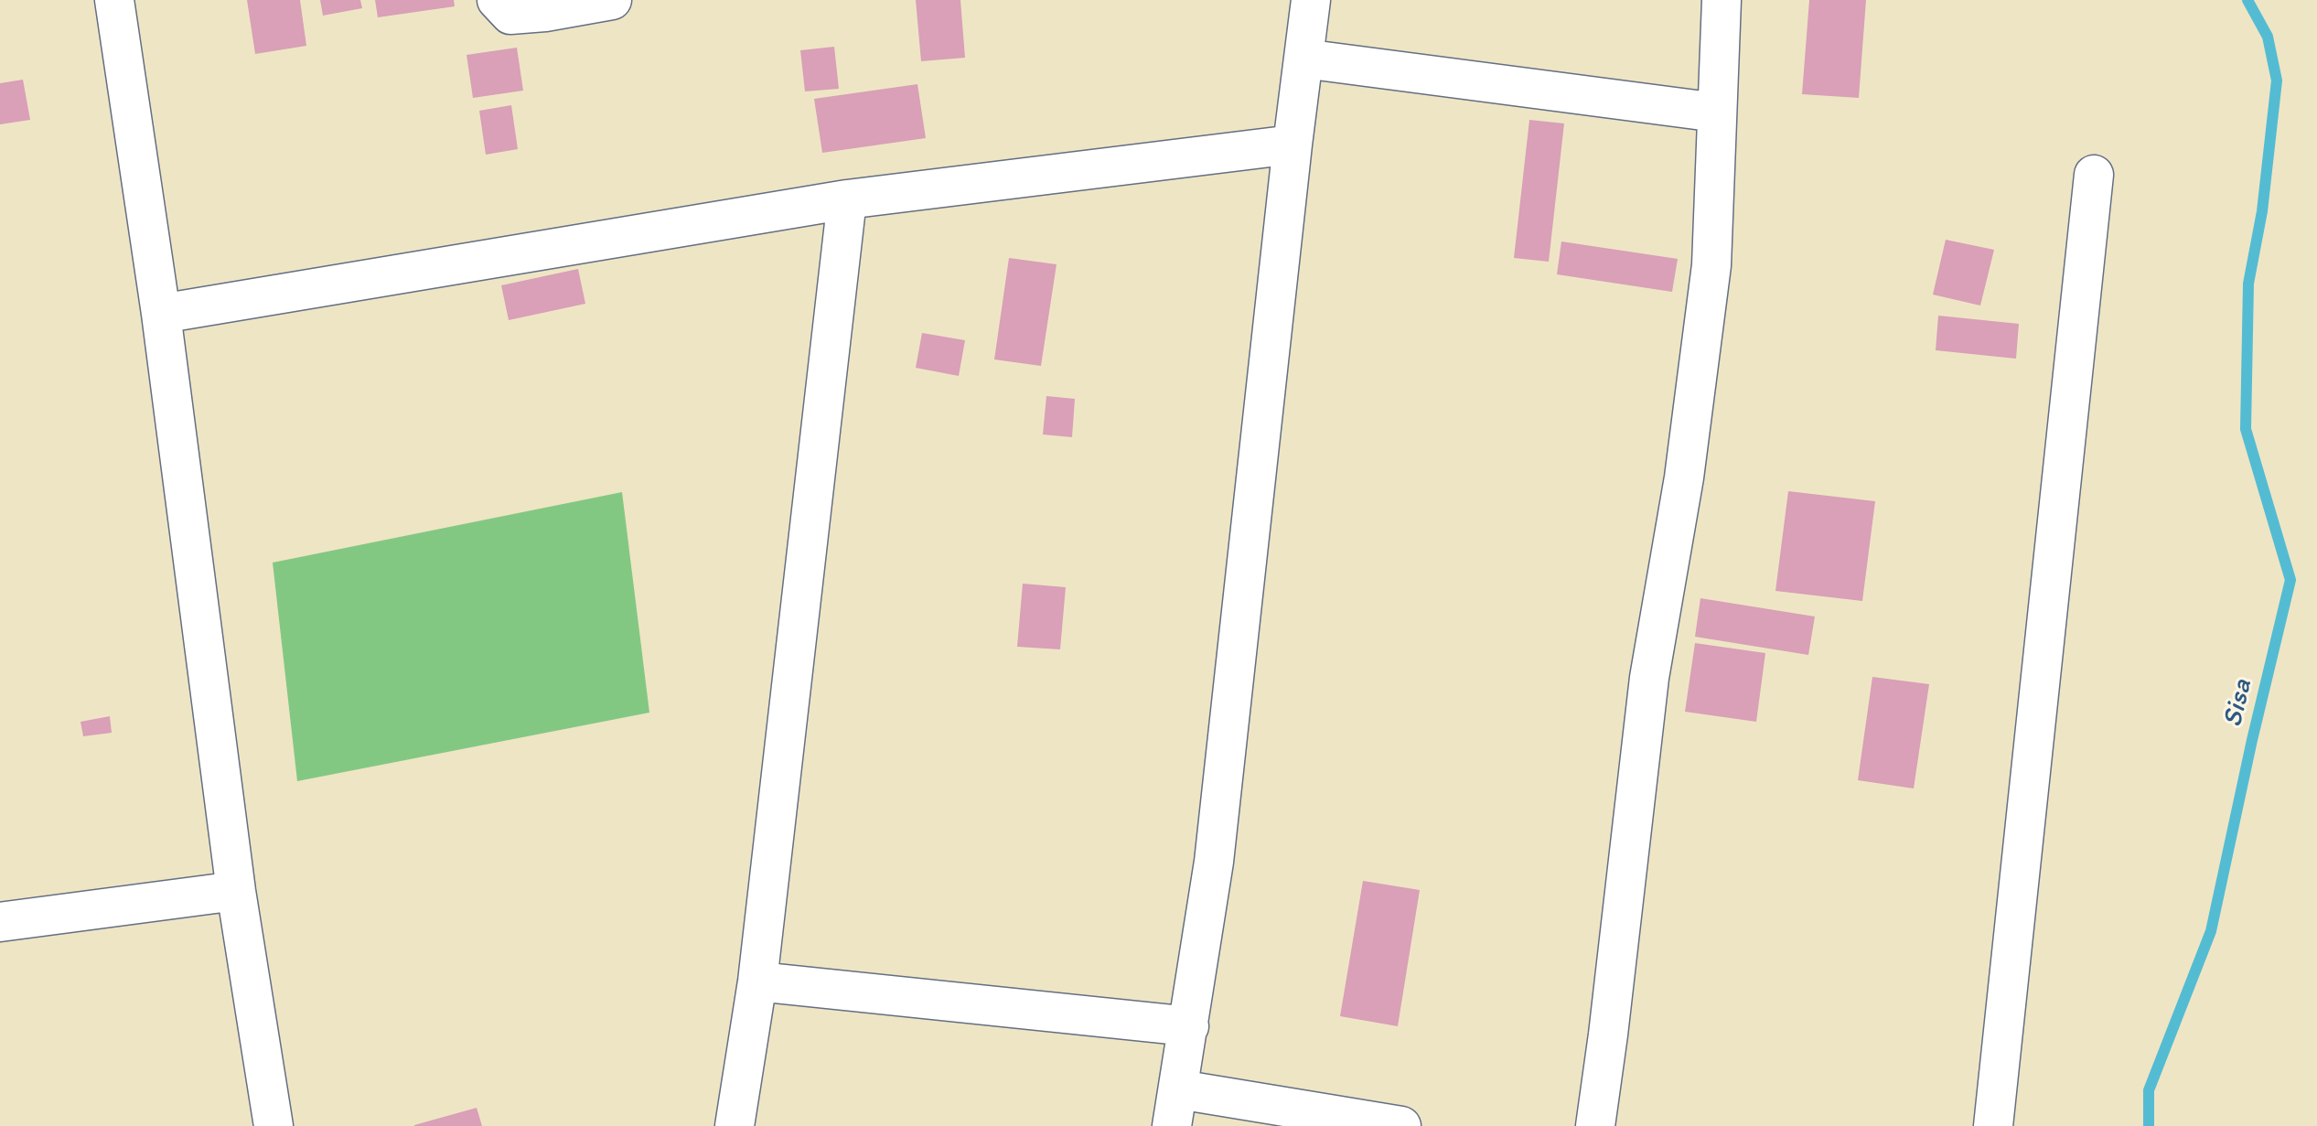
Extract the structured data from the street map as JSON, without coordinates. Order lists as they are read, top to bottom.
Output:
{
  "water": ["Sisa"]
}
